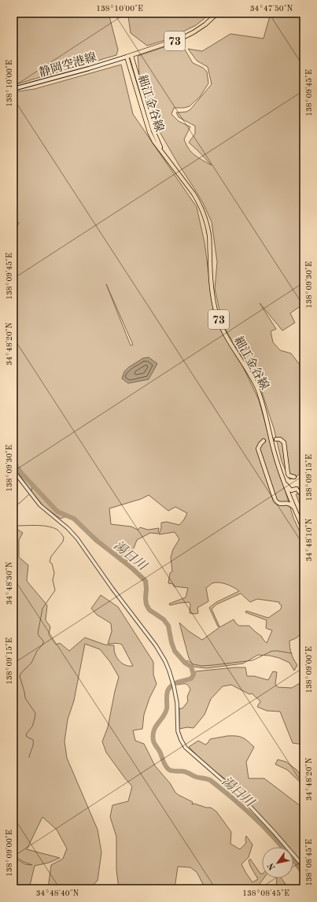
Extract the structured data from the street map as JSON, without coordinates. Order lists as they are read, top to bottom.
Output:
{
  "streets": {
    "main road": ["73", "静岡空港線", "細江金谷線"]
  },
  "crossings": [
    ["73", "静岡空港線"],
    ["73", "細江金谷線"],
    ["静岡空港線", "細江金谷線"]
  ],
  "water": ["湯日川"],
  "north": "bottom left",
  "coordinates": [
    "138°10'00\"E",
    "34°47'50\"N",
    "138°09'45\"E",
    "138°09'30\"E",
    "34°48'20\"N",
    "138°09'15\"E",
    "34°48'10\"N",
    "34°48'30\"N",
    "138°09'00\"E",
    "138°08'45\"E",
    "34°48'40\"N"
  ]
}
